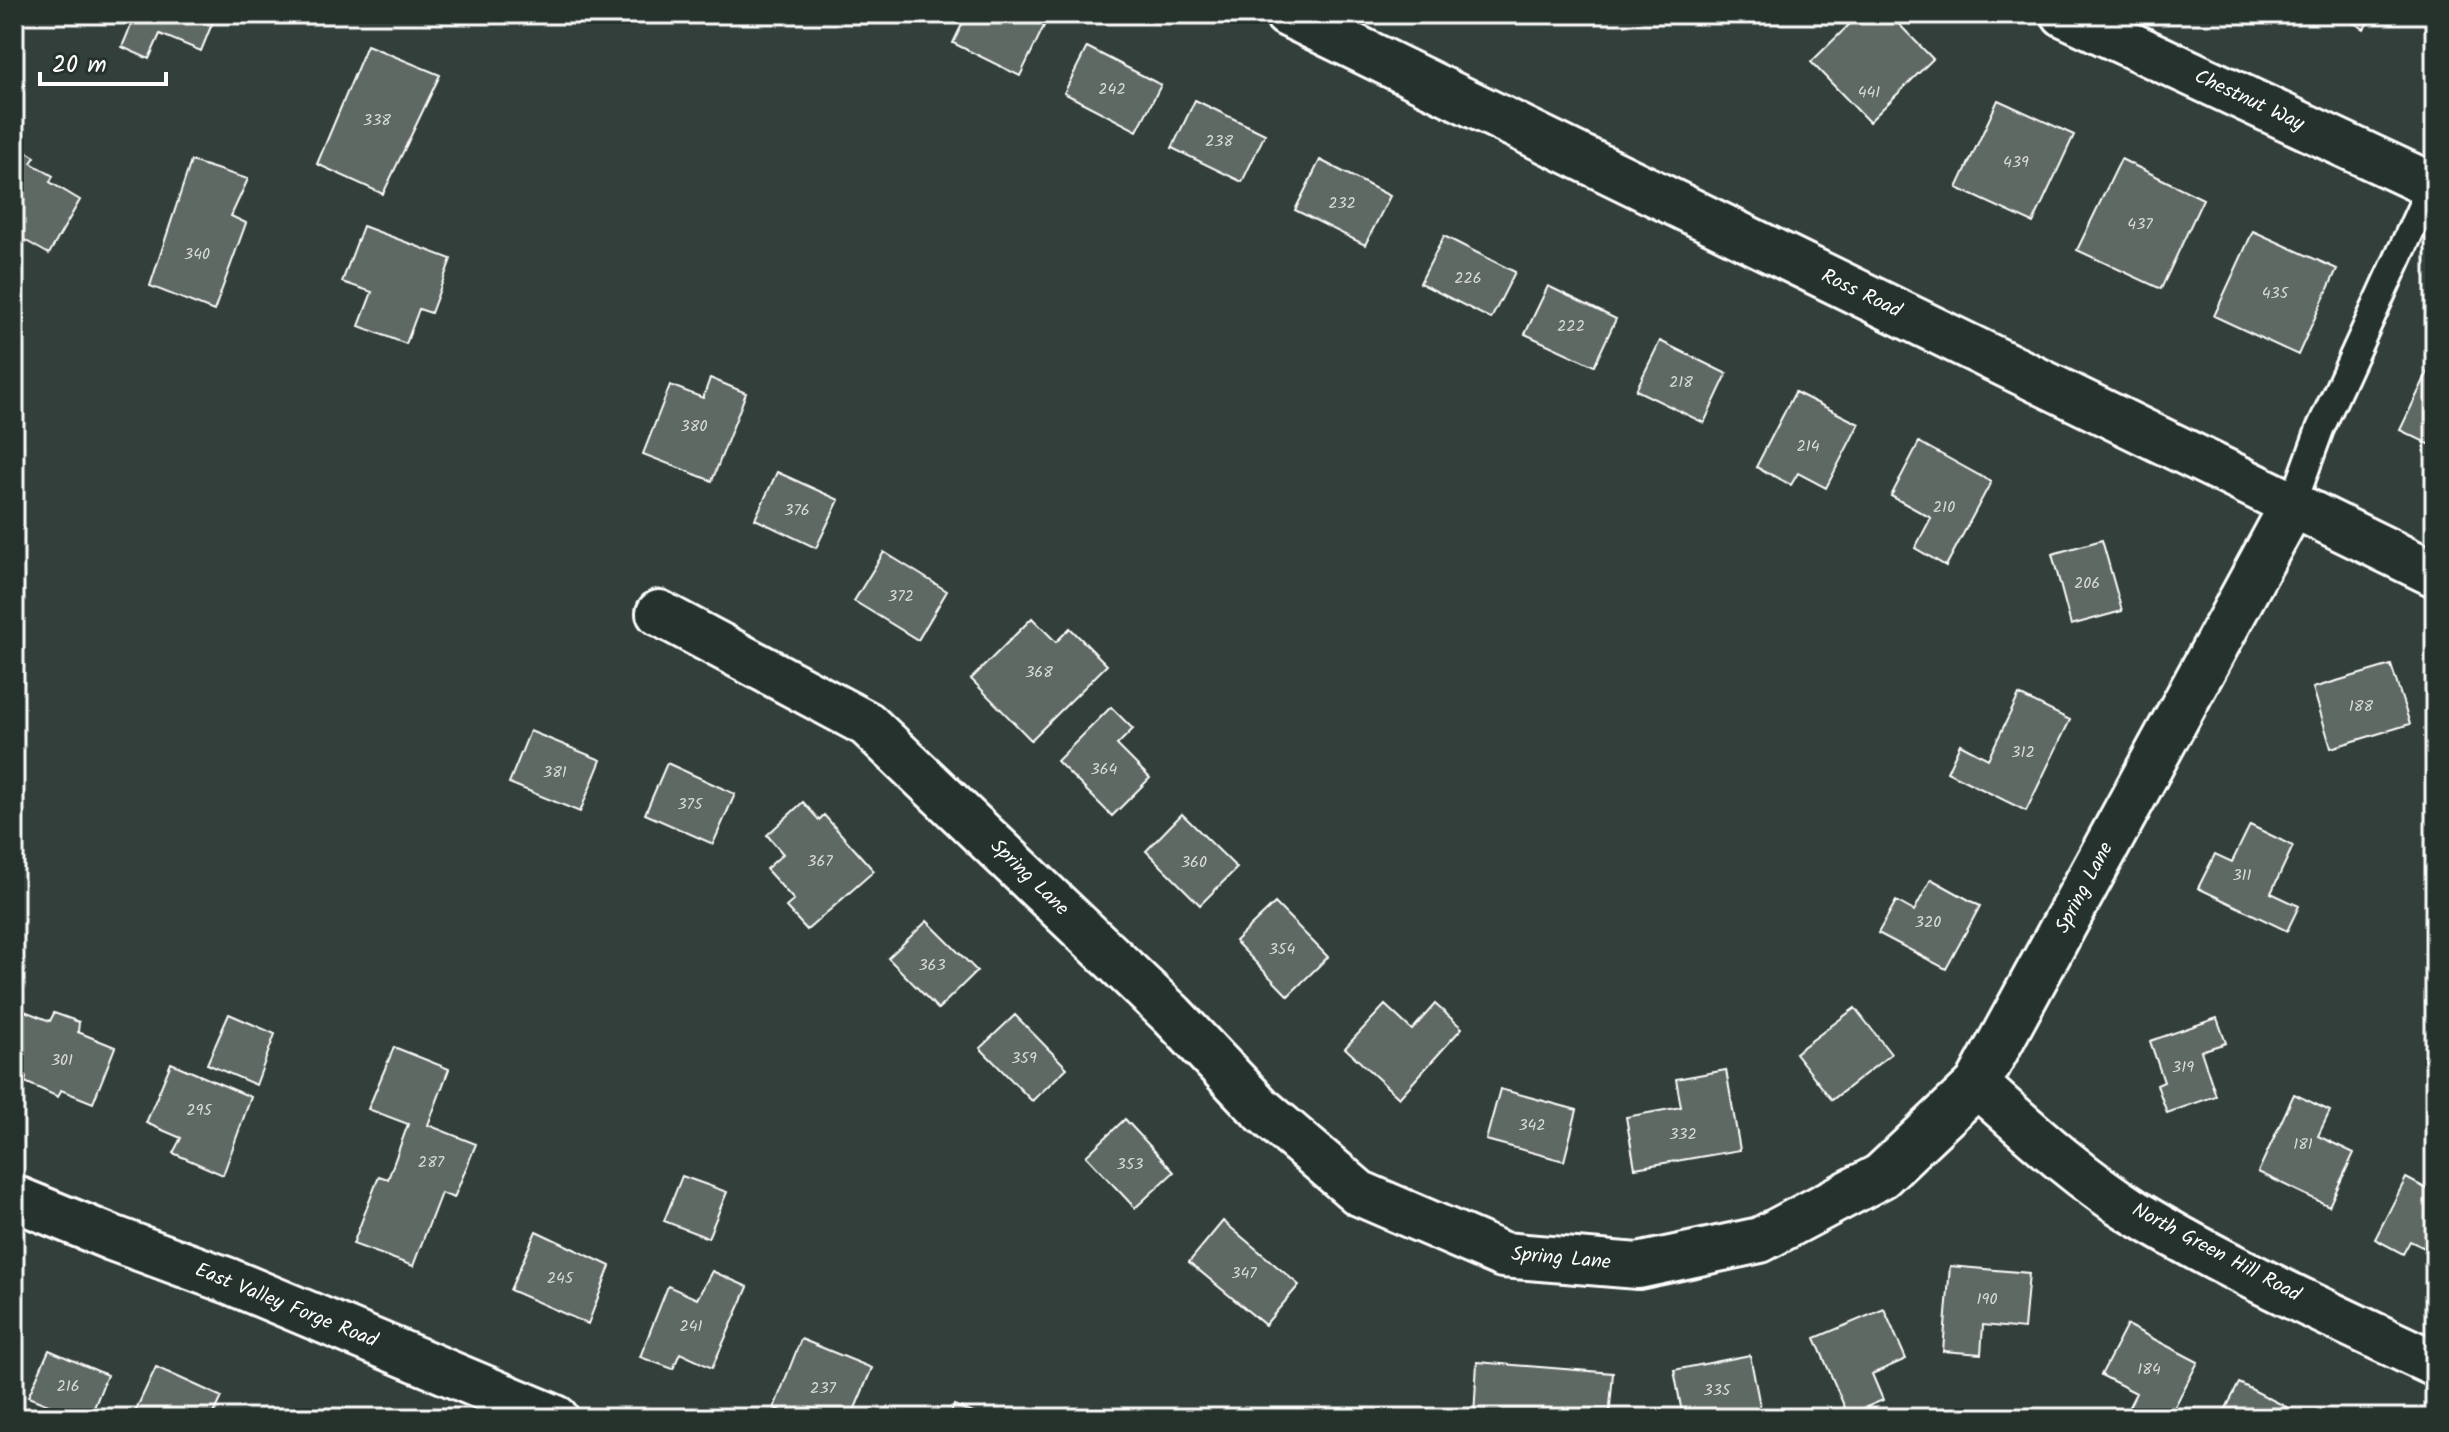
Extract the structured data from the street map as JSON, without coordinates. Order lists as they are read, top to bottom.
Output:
{
  "streets": {
    "street": [
      "Chestnut Way",
      "Ross Road",
      "Spring Lane",
      "North Green Hill Road",
      "East Valley Forge Road"
    ]
  },
  "crossings": [
    ["Ross Road", "Spring Lane"],
    ["Spring Lane", "North Green Hill Road"]
  ],
  "house_numbers": [
    "242",
    "441",
    "338",
    "238",
    "439",
    "232",
    "437",
    "340",
    "226",
    "435",
    "222",
    "218",
    "380",
    "214",
    "210",
    "376",
    "206",
    "372",
    "368",
    "188",
    "312",
    "364",
    "381",
    "375",
    "367",
    "360",
    "311",
    "320",
    "354",
    "363",
    "359",
    "301",
    "319",
    "295",
    "342",
    "332",
    "181",
    "287",
    "353",
    "347",
    "245",
    "190",
    "241",
    "184",
    "216",
    "237",
    "335"
  ],
  "scale_bar": "20 m"
}
